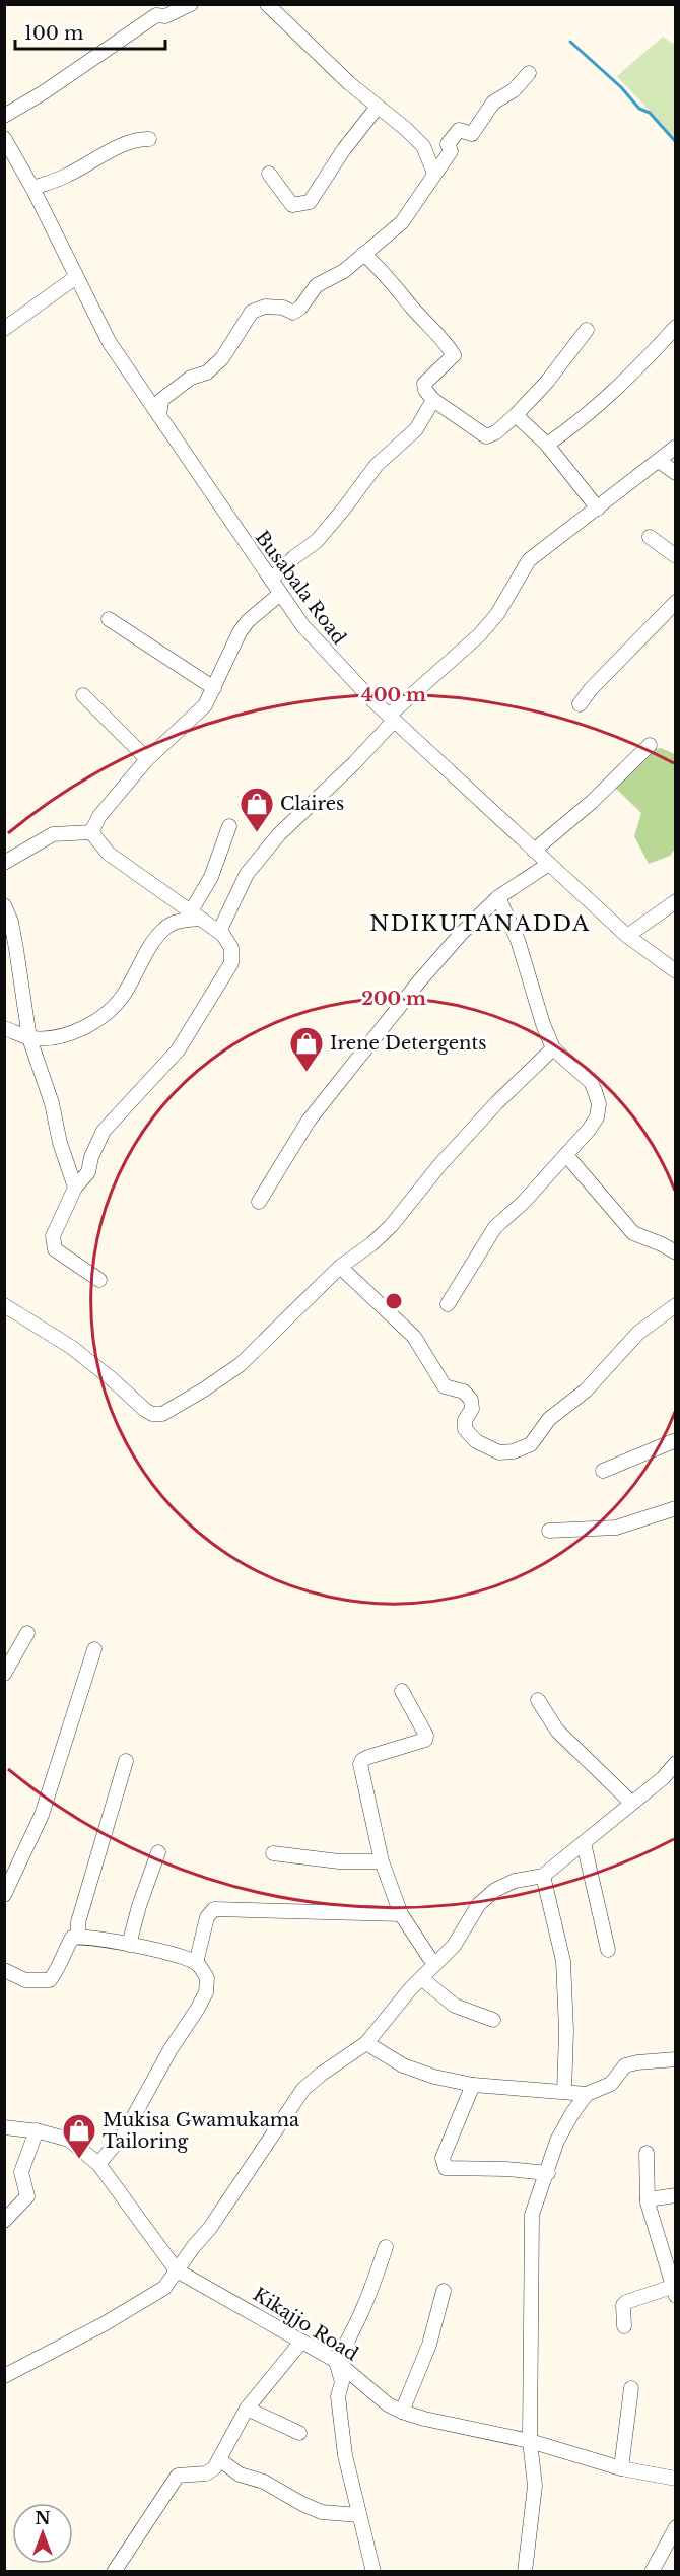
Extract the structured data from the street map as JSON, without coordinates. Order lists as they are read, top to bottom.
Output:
{
  "streets": {
    "street": ["Busabala Road", "Kikajjo Road"]
  },
  "districts": ["NDIKUTANADDA"],
  "places": {
    "shop": ["Claires", "Irene Detergents", "Mukisa Gwamukama Tailoring"]
  },
  "scale_bar": "100 m",
  "north": "top",
  "rings": ["400 m", "200 m"]
}
